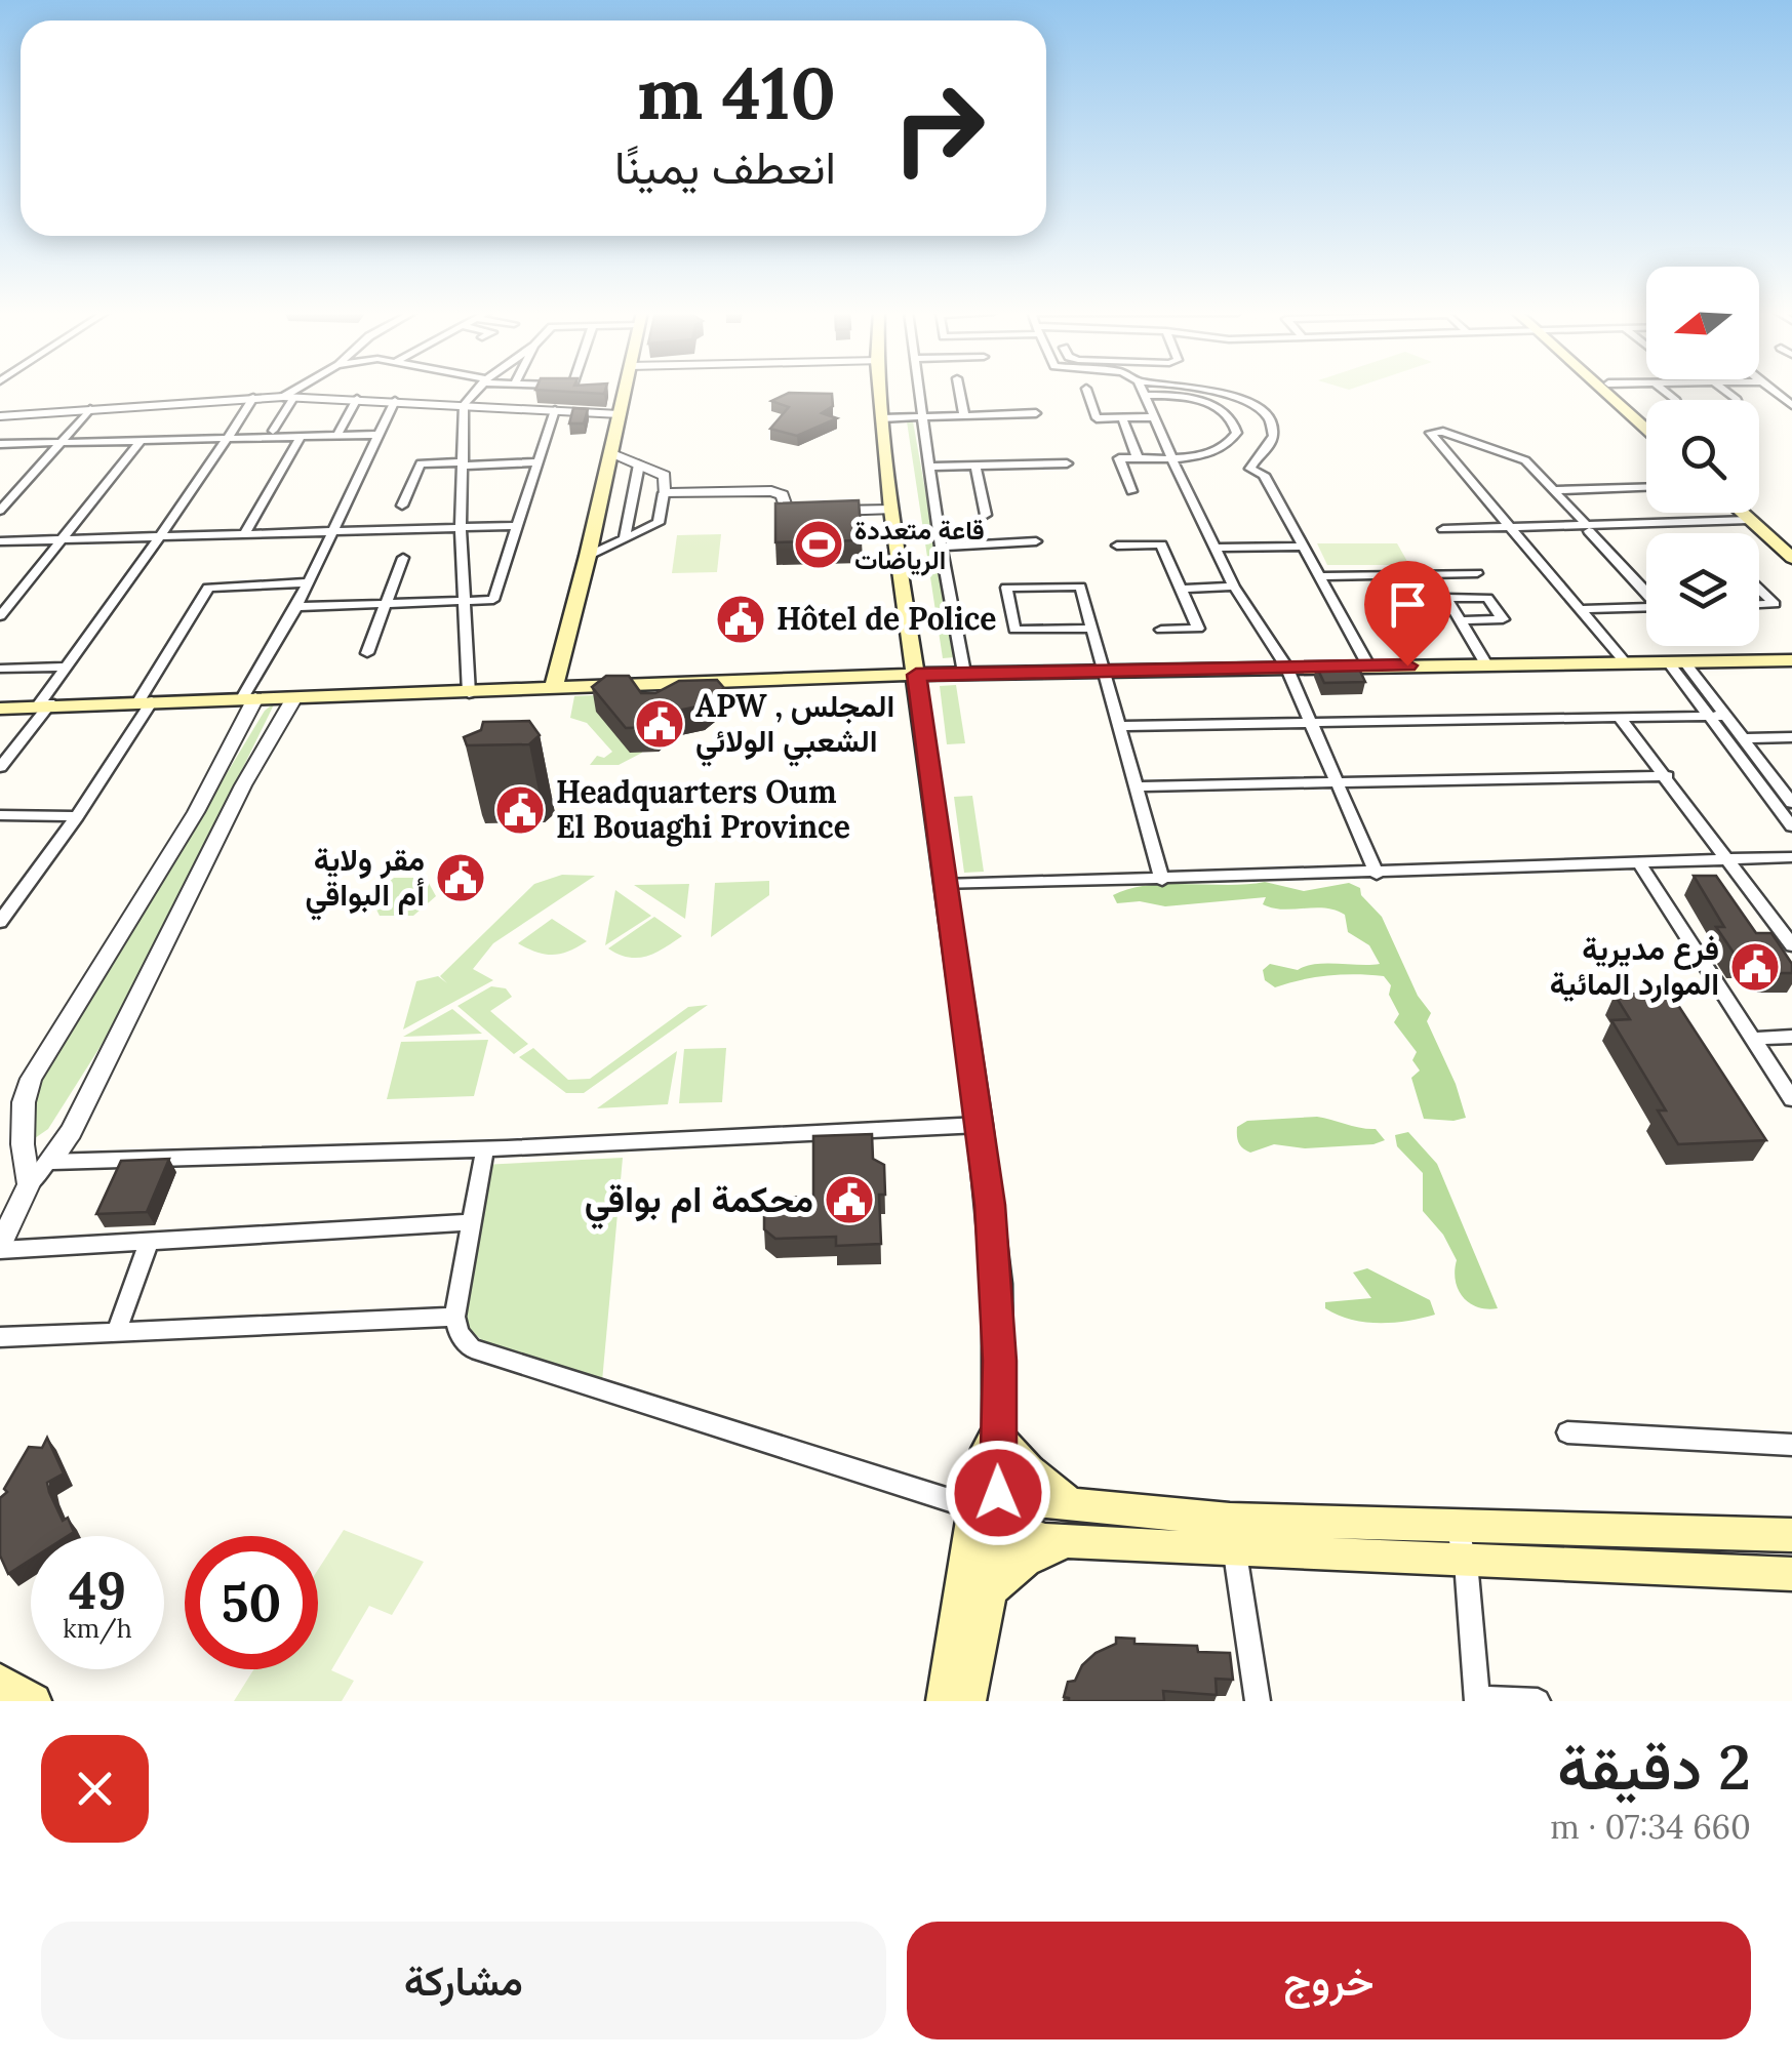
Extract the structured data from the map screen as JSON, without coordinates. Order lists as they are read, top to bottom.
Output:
{
  "places": {
    "sports": ["قاعة متعددة الرياضات"],
    "public building": [
      "Hôtel de Police",
      "APW , المجلس الشعبي الولائي",
      "Headquarters Oum El Bouaghi Province",
      "مقر ولاية أم البواقي",
      "فرع مديرية الموارد المائية",
      "محكمة ام بواقي"
    ]
  },
  "north": "left",
  "page": {
    "turn": ["410 m", "انعطف يمينًا"],
    "speed": "49 km/h",
    "limit": "50",
    "heading": ["2 دقيقة", "660 m · 07:34"],
    "buttons": ["خروج", "مشاركة"]
  }
}
